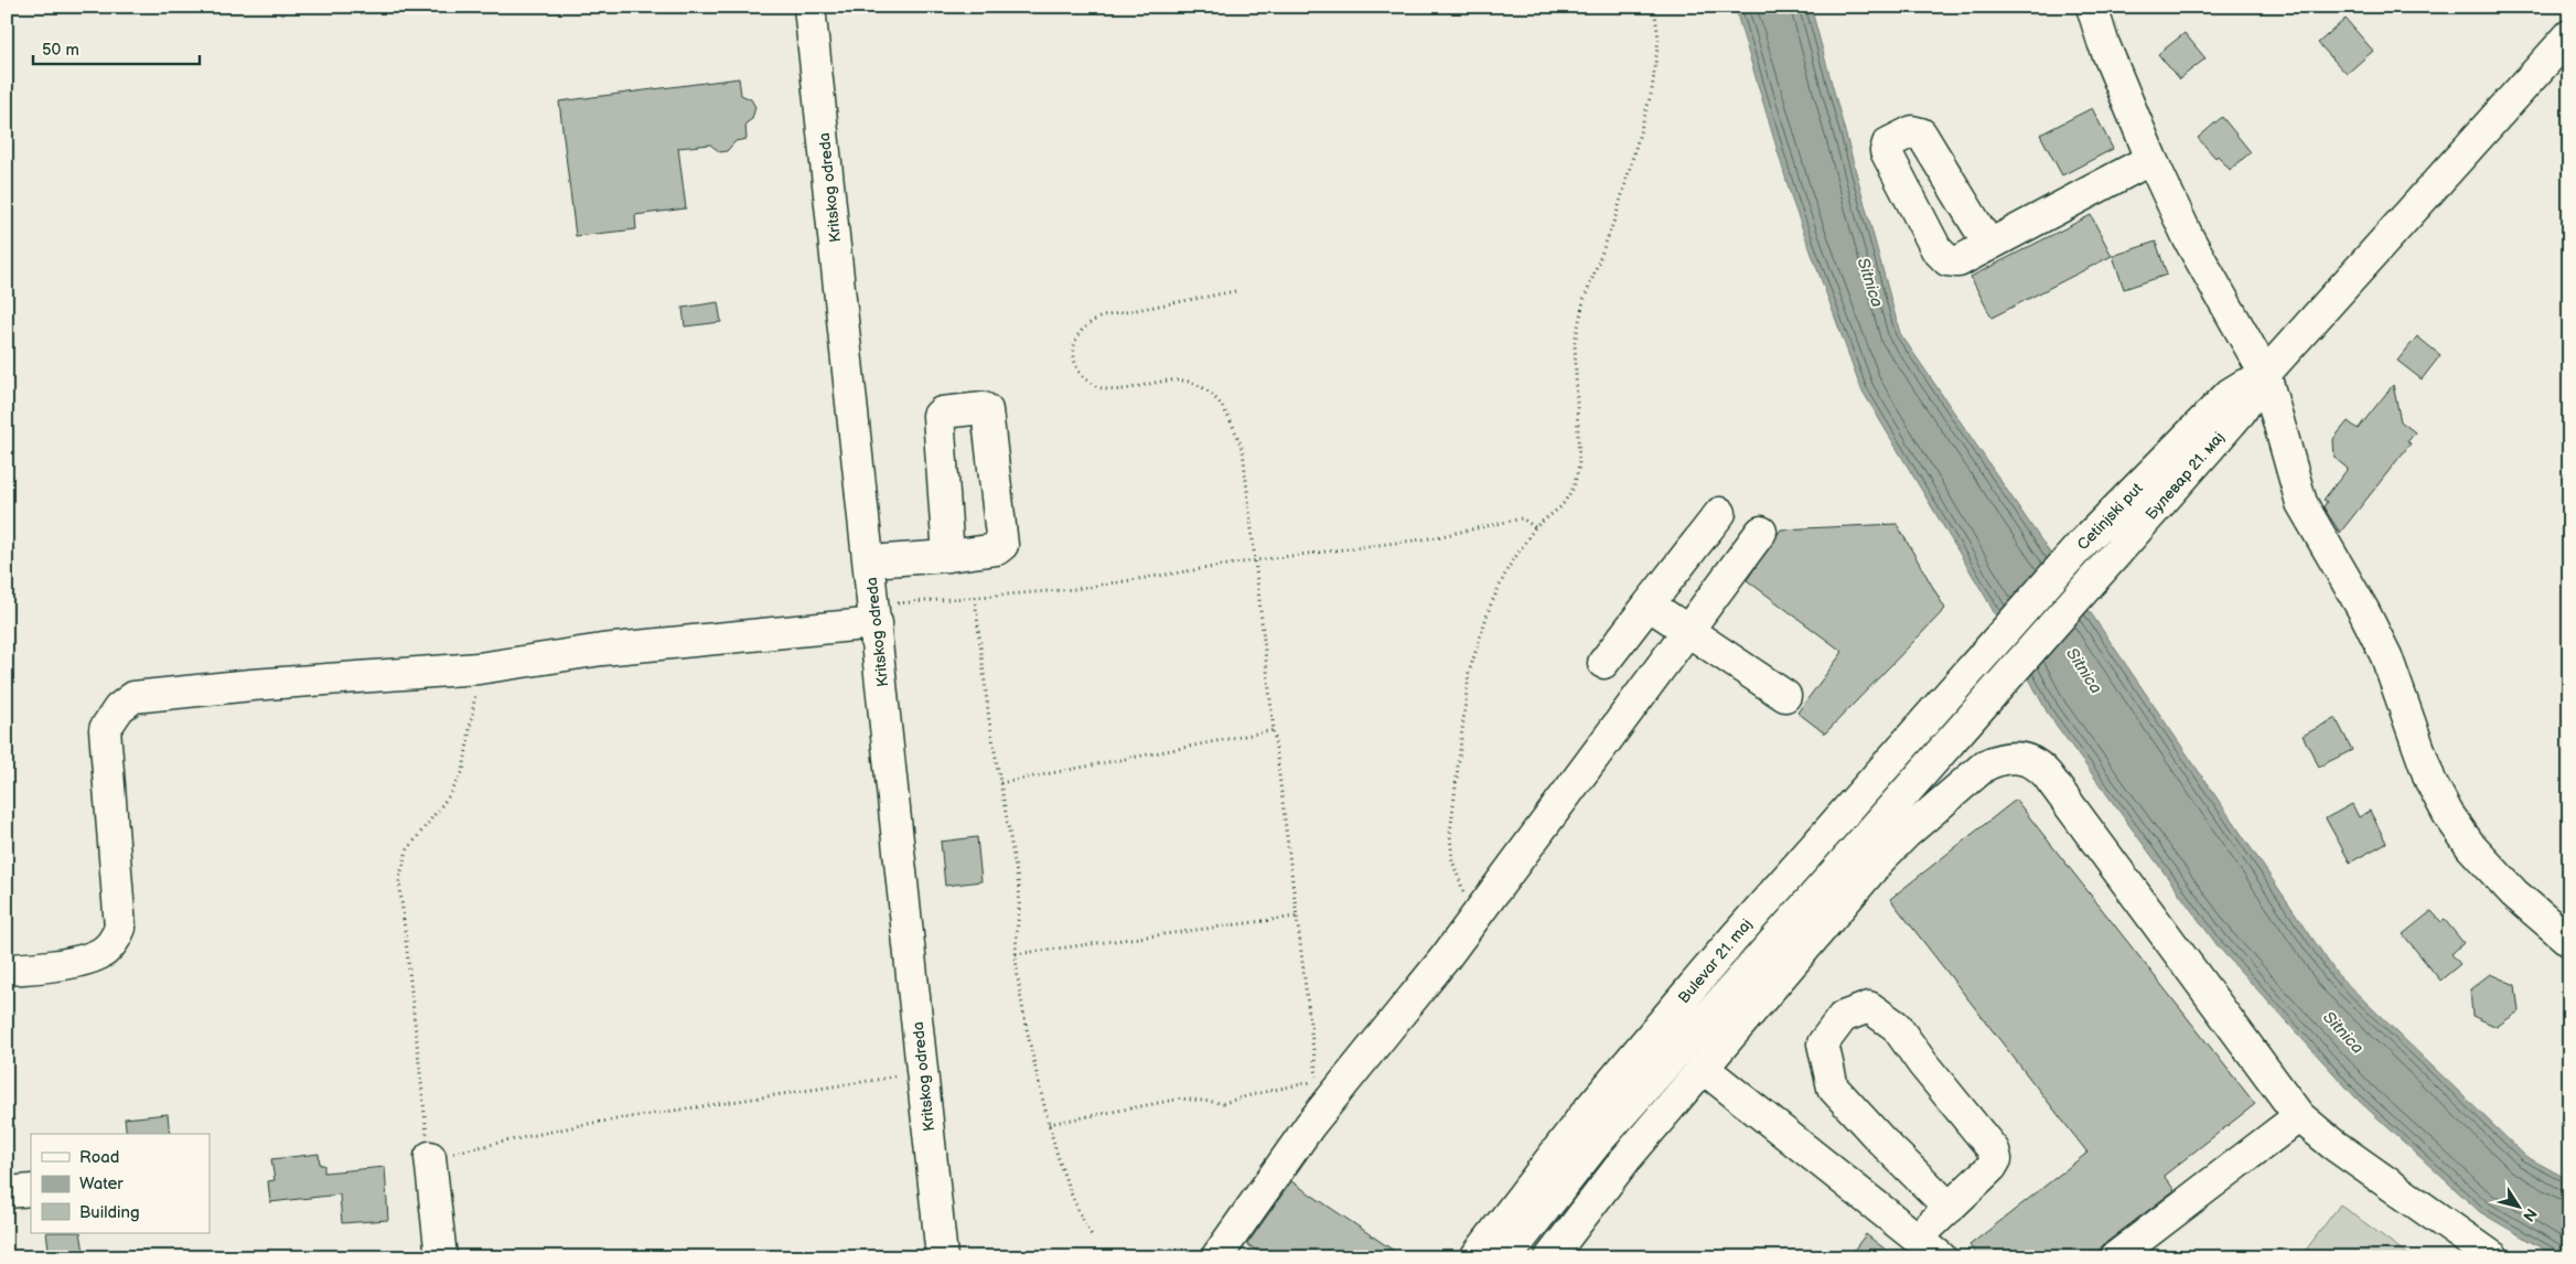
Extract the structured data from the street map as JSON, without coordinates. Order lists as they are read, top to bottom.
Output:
{
  "streets": {
    "street": [
      "Kritskog odreda",
      "Булевар 21. мај",
      "Cetinjski put",
      "Bulevar 21. maj"
    ]
  },
  "crossings": [
    ["Булевар 21. мај", "Cetinjski put"],
    ["Cetinjski put", "Bulevar 21. maj"]
  ],
  "water": ["Sitnica"],
  "legend": ["Road", "Water", "Building"],
  "scale_bar": "50 m",
  "north": "bottom right"
}
